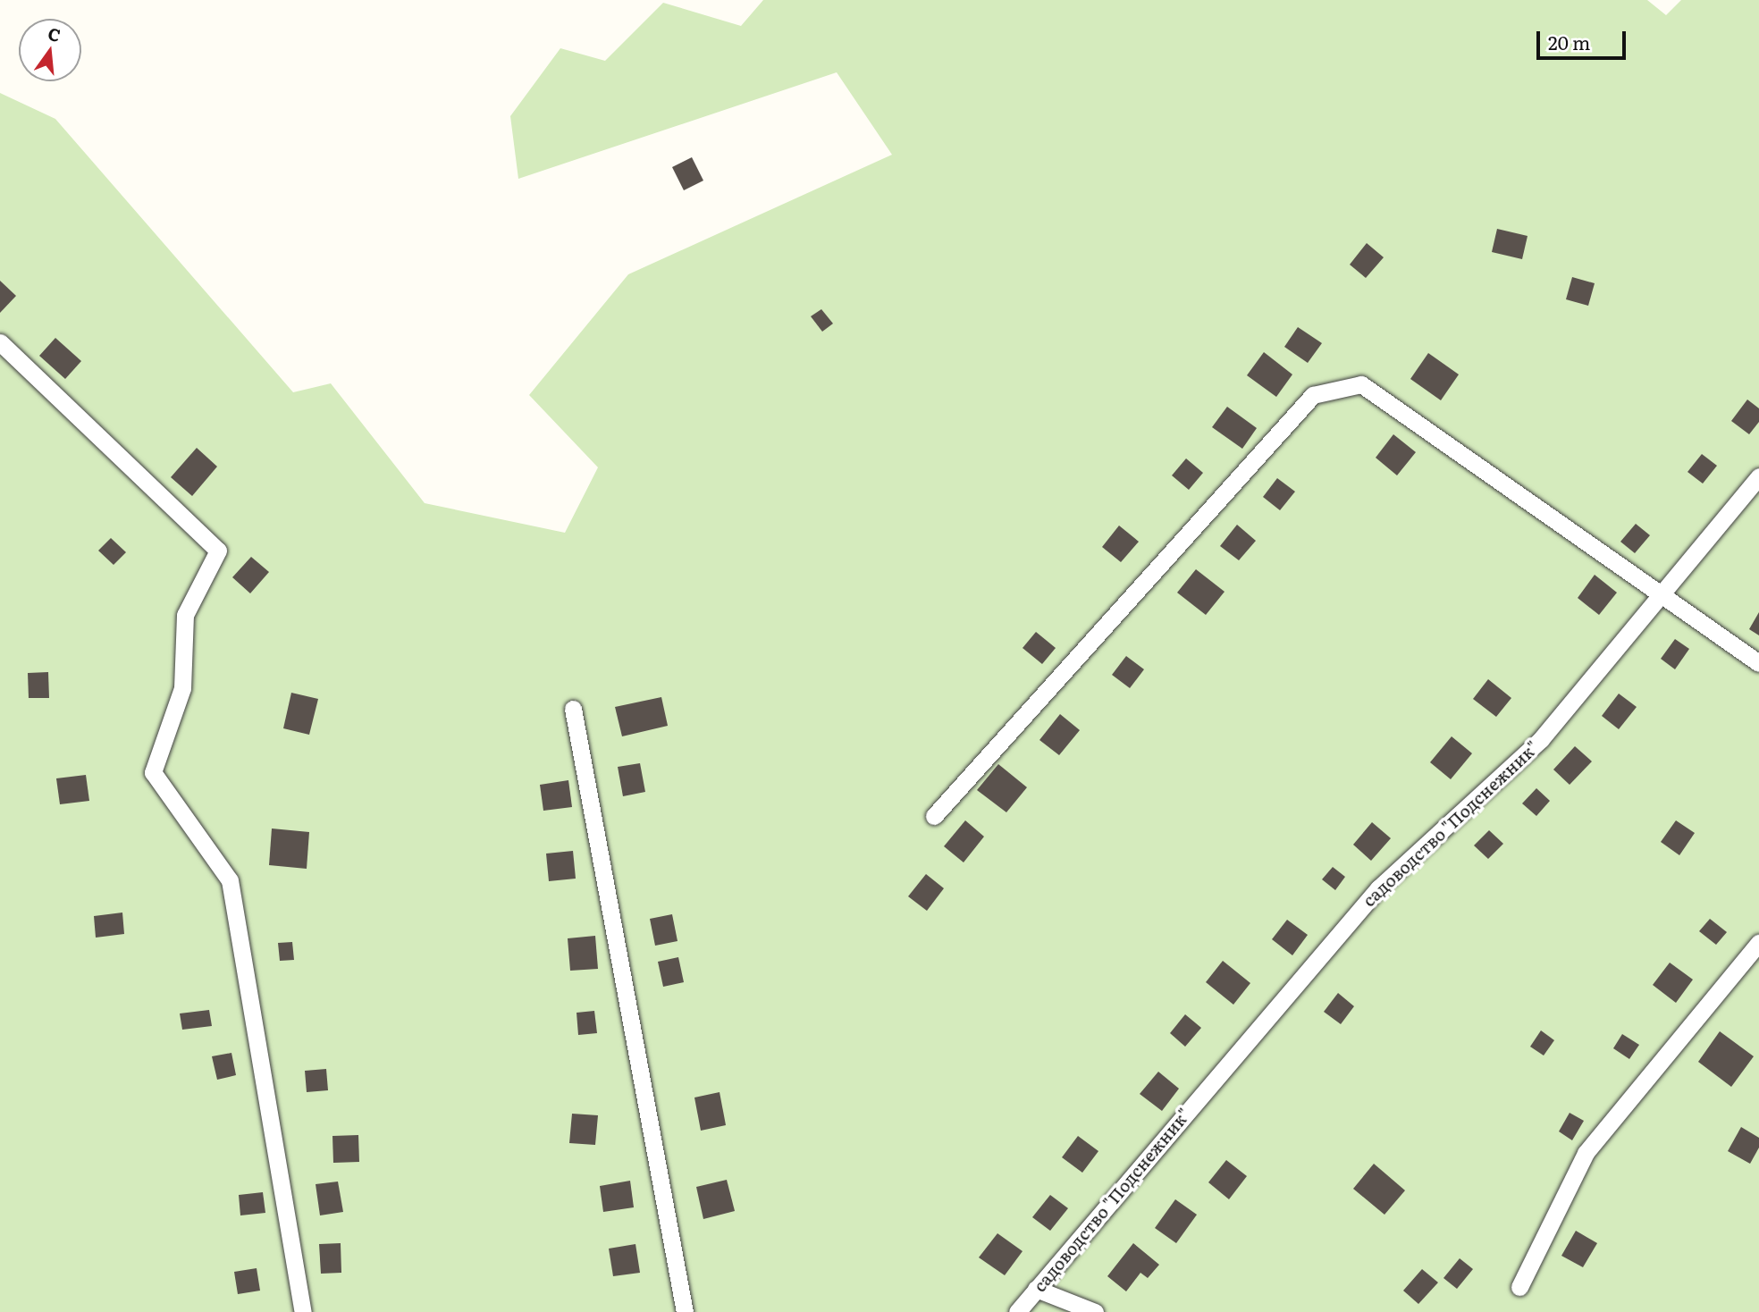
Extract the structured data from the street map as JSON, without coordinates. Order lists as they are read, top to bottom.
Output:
{
  "streets": {
    "lane": ["садоводство \"Подснежник\""]
  },
  "scale_bar": "20 m",
  "north": "top"
}
